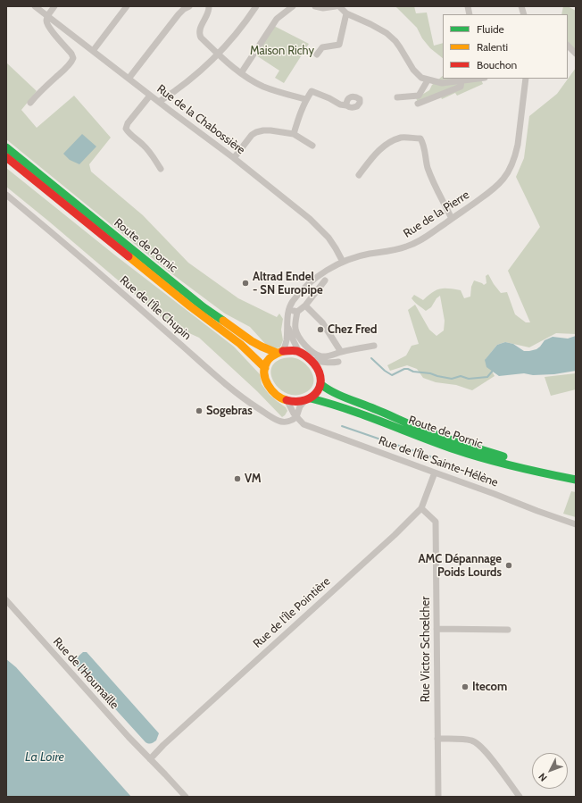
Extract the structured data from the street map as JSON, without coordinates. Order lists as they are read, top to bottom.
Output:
{
  "streets": {
    "main road": ["Route de Pornic"],
    "street": [
      "Rue de la Chabossière",
      "Rue de la Pierre",
      "Rue de l'Île Chupin",
      "Rue de l'Île Sainte-Hélène",
      "Rue de l'Île Pointière",
      "Rue Victor Schœlcher",
      "Rue de l'Houmaille"
    ]
  },
  "crossings": [
    ["Rue de la Chabossière", "Rue de la Pierre"],
    ["Rue de la Pierre", "Route de Pornic"],
    ["Rue de l'Île Chupin", "Rue de l'Île Sainte-Hélène"],
    ["Rue de l'Île Sainte-Hélène", "Rue de l'Île Pointière"],
    ["Rue de l'Île Pointière", "Rue Victor Schœlcher"],
    ["Rue de l'Île Pointière", "Rue de l'Houmaille"]
  ],
  "water": ["La Loire"],
  "parks": ["Maison Richy"],
  "places": [
    "Altrad Endel - SN Europipe",
    "Chez Fred",
    "Sogebras",
    "VM",
    "AMC Dépannage Poids Lourds",
    "Itecom"
  ],
  "legend": ["Fluide", "Ralenti", "Bouchon"],
  "north": "bottom left"
}
